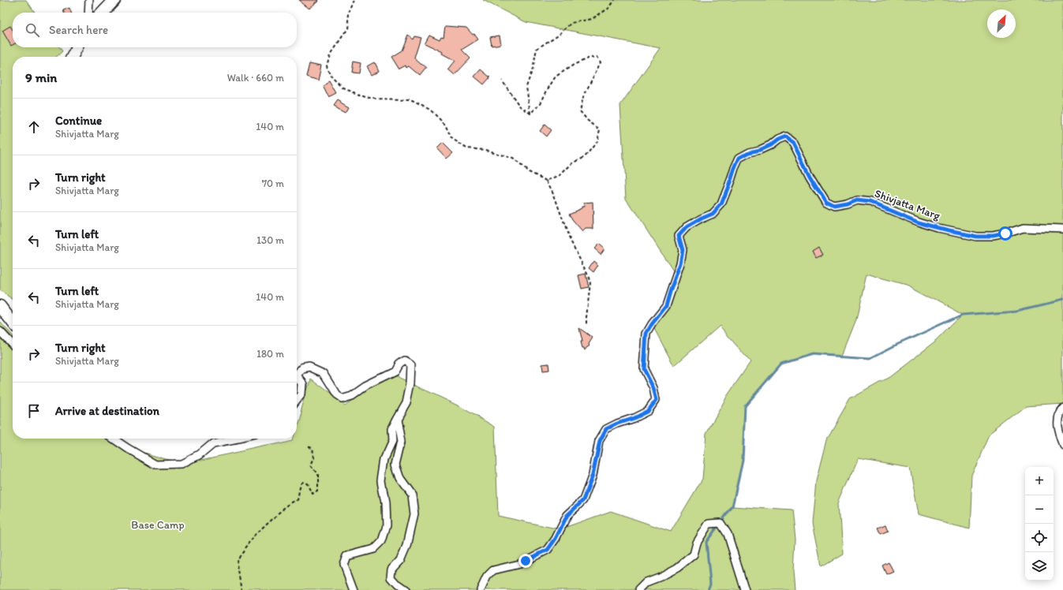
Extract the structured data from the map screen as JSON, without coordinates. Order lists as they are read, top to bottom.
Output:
{
  "streets": {
    "street": ["Shivjatta Marg"]
  },
  "parks": ["Base Camp"],
  "north": "top right",
  "page": {
    "search": "Search here",
    "heading": ["9 min", "Walk · 660 m"],
    "list": [
      ["Continue", "Shivjatta Marg", "140 m"],
      ["Turn right", "Shivjatta Marg", "70 m"],
      ["Turn left", "Shivjatta Marg", "130 m"],
      ["Turn left", "Shivjatta Marg", "140 m"],
      ["Turn right", "Shivjatta Marg", "180 m"],
      "Arrive at destination"
    ],
    "map_buttons": ["+", "−"]
  }
}
